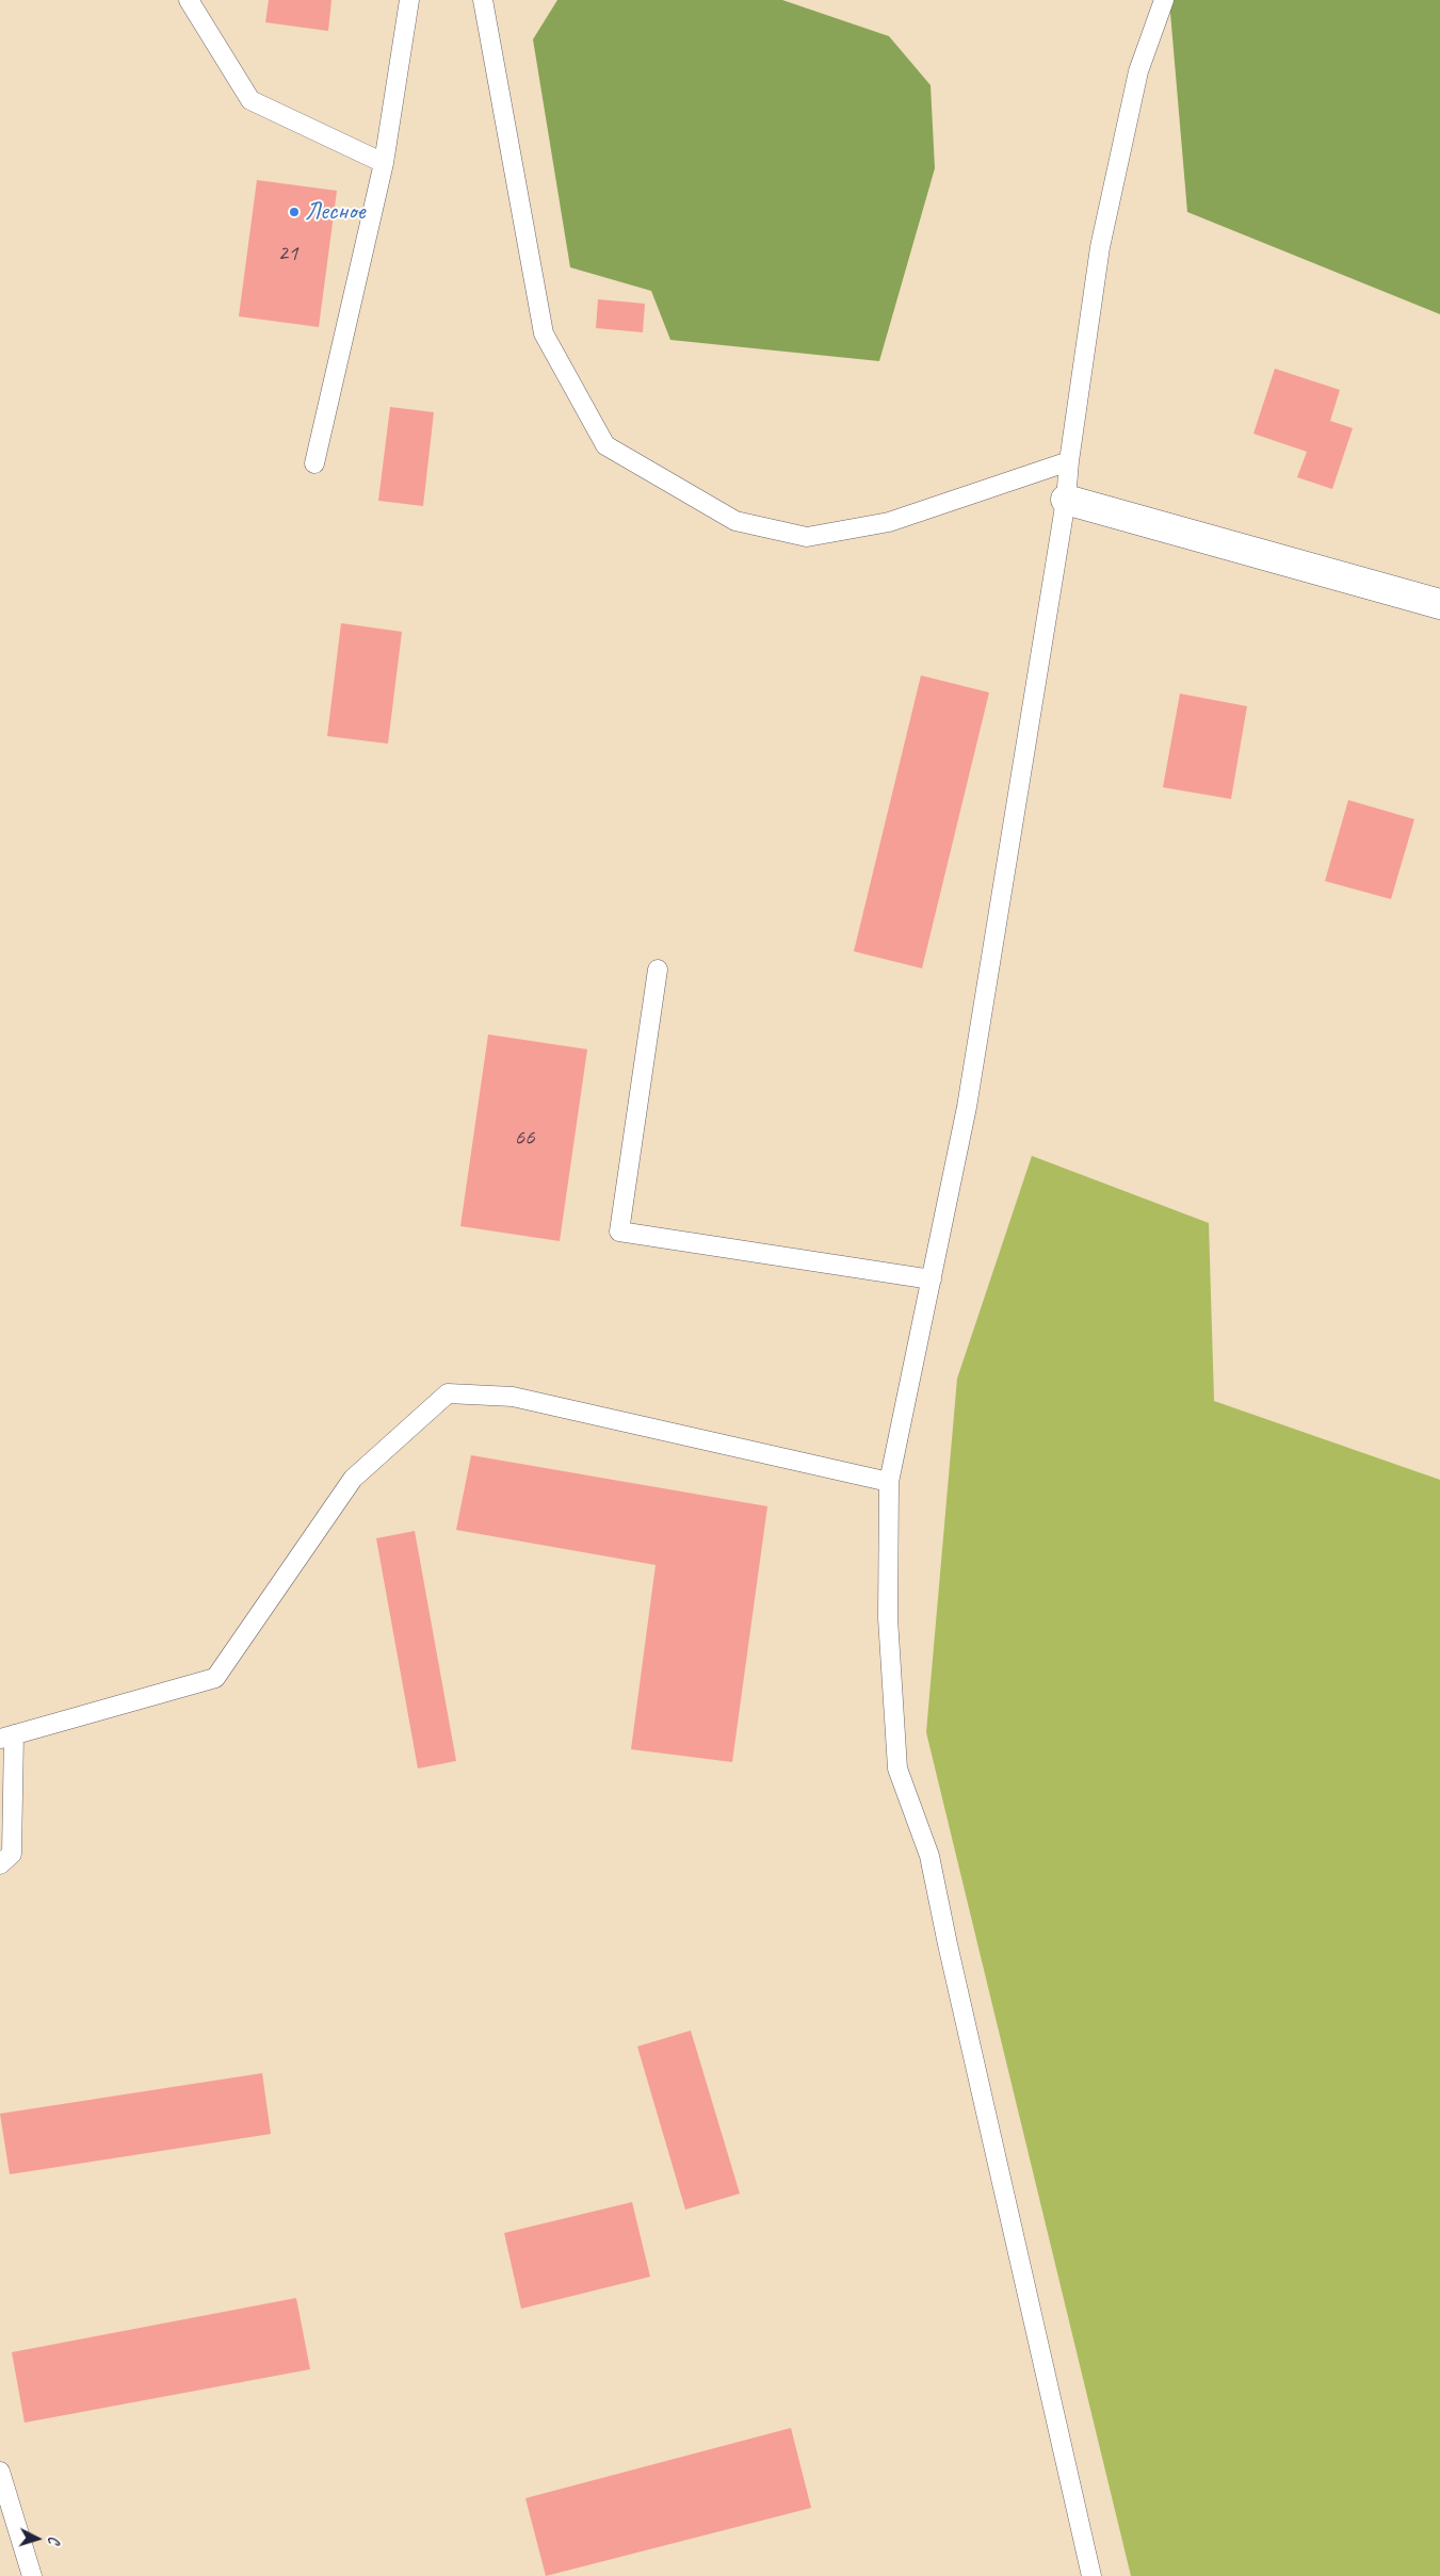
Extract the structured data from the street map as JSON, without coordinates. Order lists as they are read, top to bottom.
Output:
{
  "places": ["Лесное"],
  "house_numbers": ["21", "66"],
  "north": "right"
}
